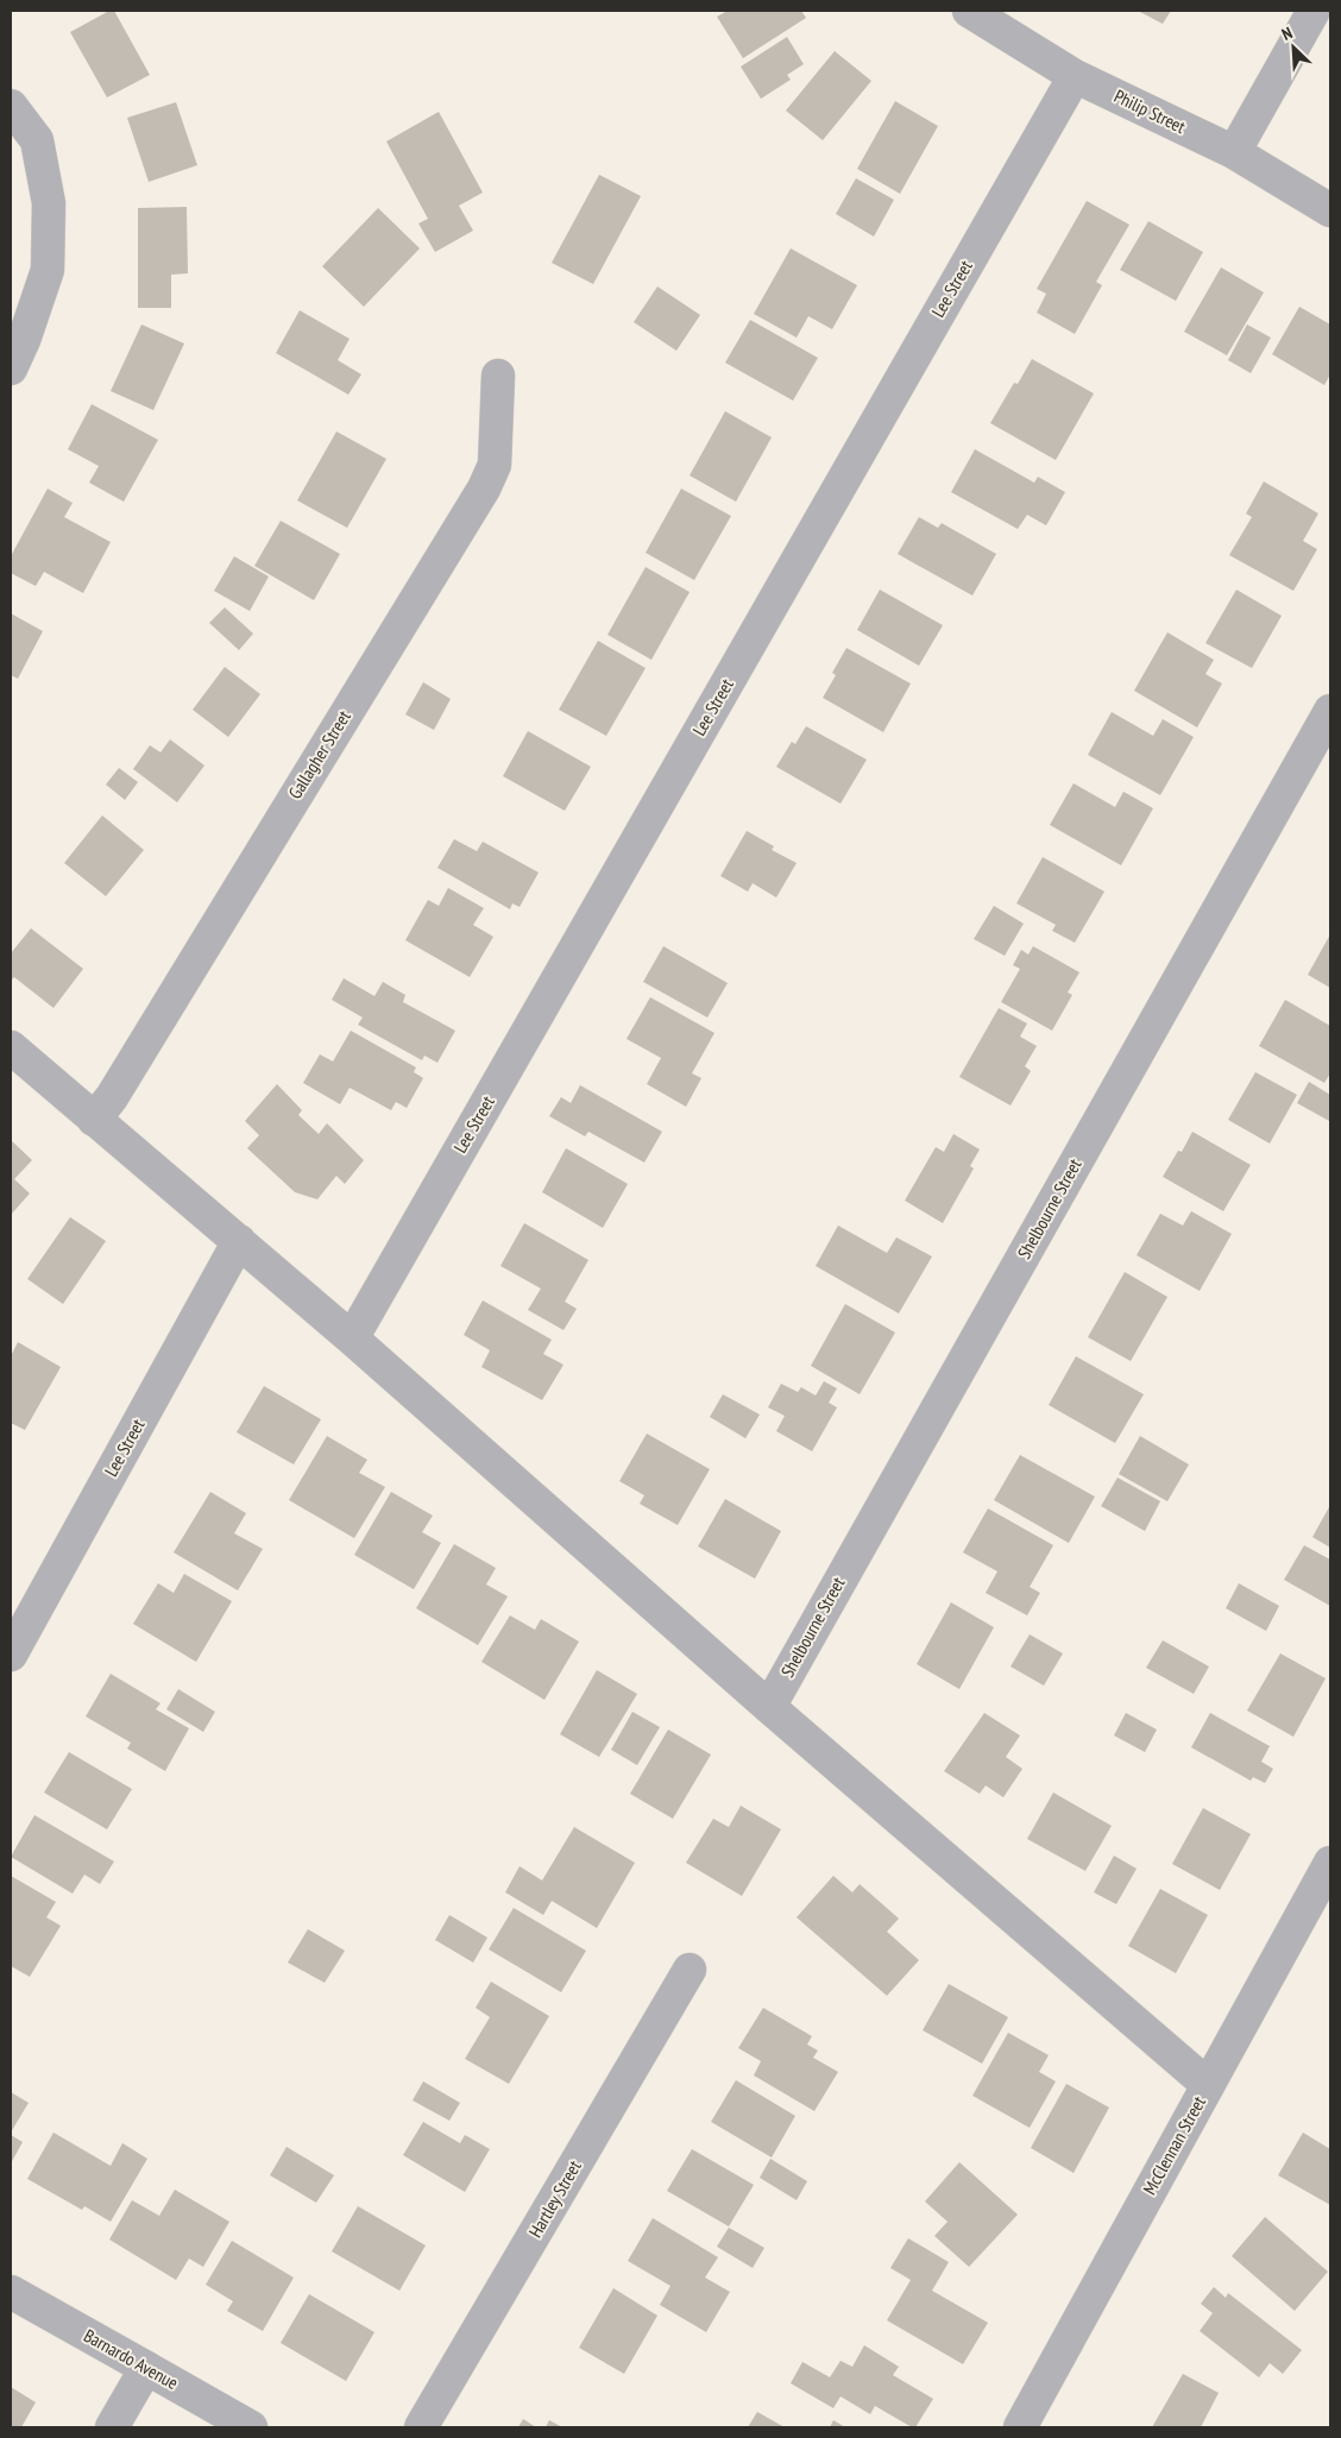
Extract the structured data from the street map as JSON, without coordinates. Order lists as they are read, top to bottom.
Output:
{
  "streets": {
    "street": [
      "Philip Street",
      "Lee Street",
      "Gallagher Street",
      "Shelbourne Street",
      "McClennan Street",
      "Hartley Street",
      "Barnardo Avenue"
    ]
  },
  "crossings": [
    ["Philip Street", "Lee Street"]
  ],
  "north": "top left"
}
